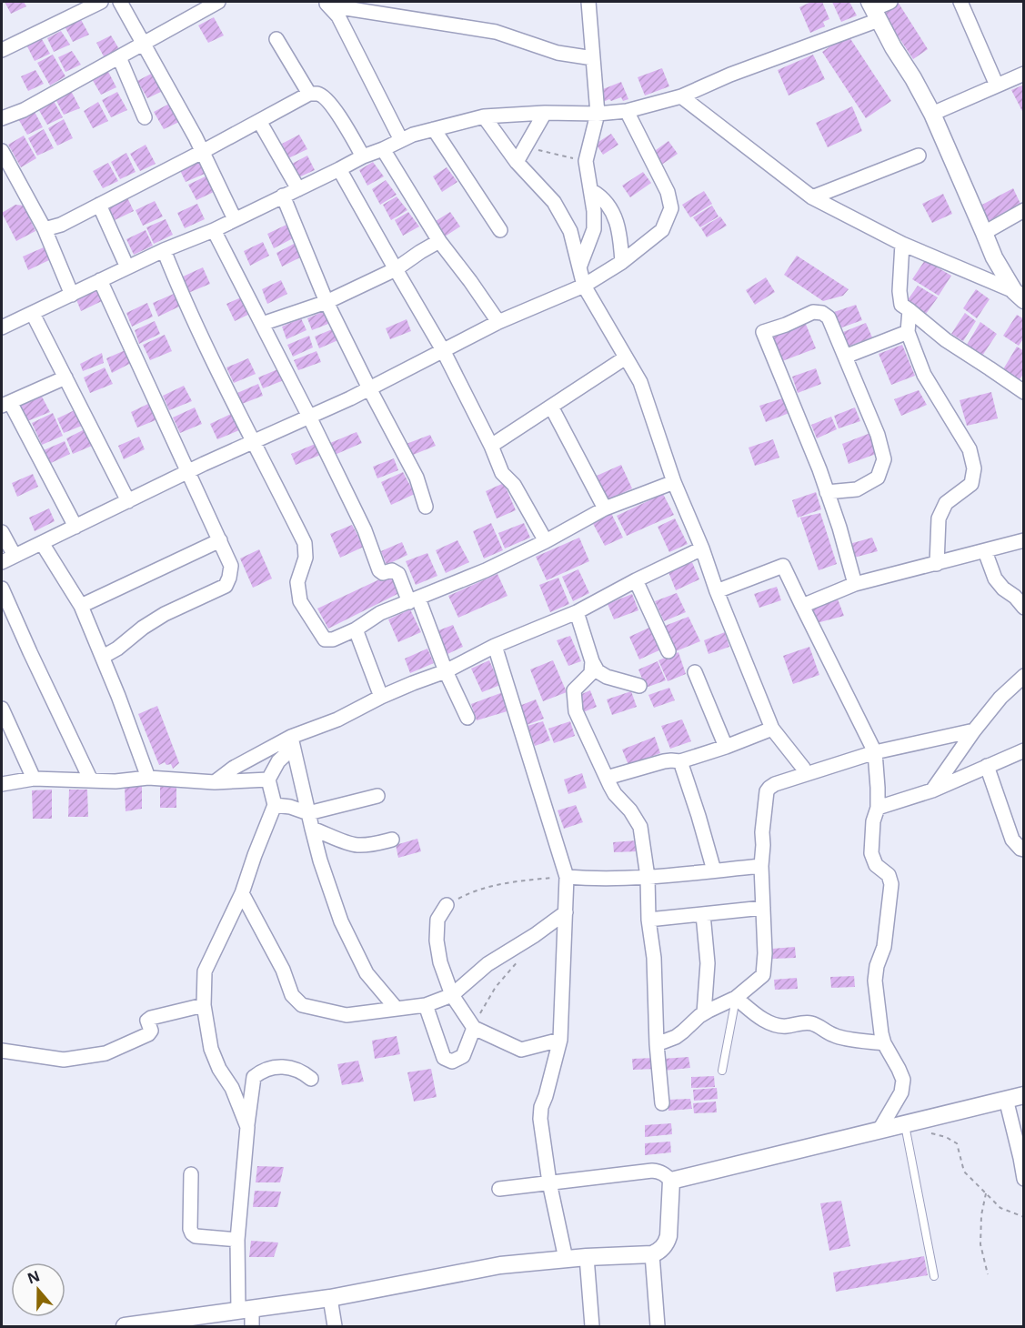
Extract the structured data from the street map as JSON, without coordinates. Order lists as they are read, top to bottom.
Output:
{
  "north": "top"
}
